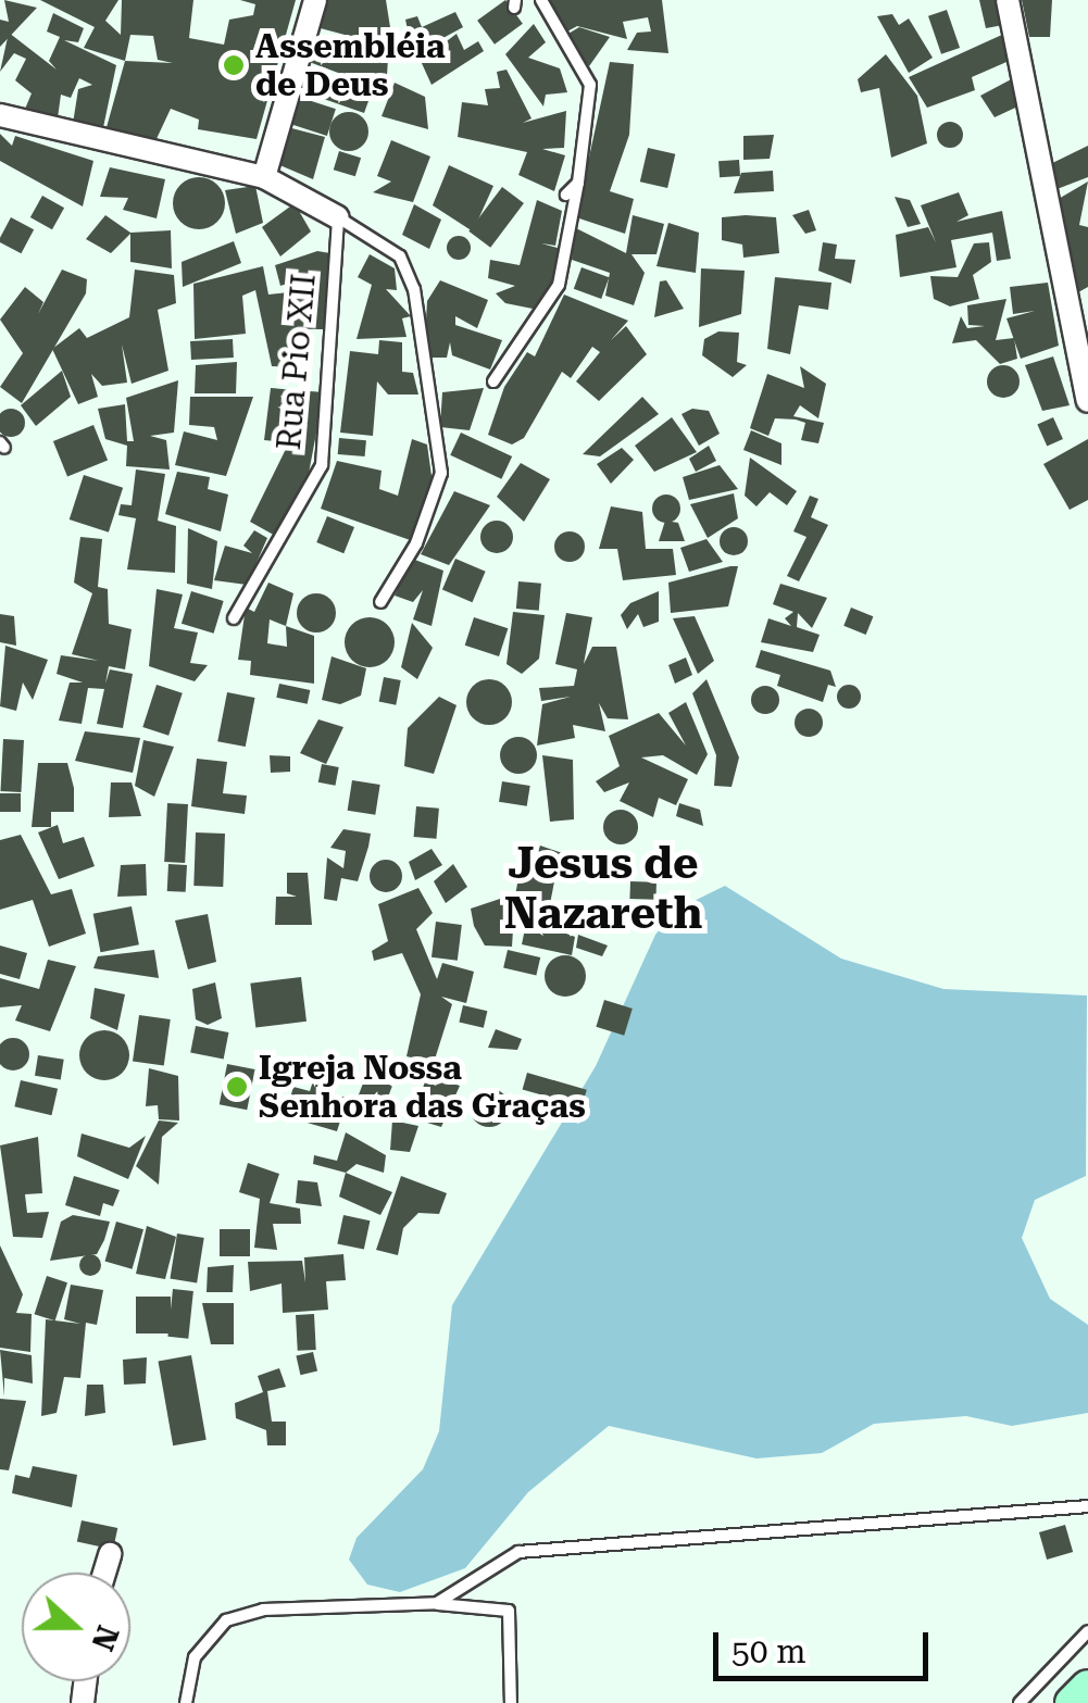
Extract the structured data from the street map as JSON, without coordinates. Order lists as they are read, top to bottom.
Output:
{
  "streets": {
    "lane": ["Rua Pio XII"]
  },
  "districts": ["Jesus de Nazareth"],
  "places": ["Assembléia de Deus", "Igreja Nossa Senhora das Graças"],
  "scale_bar": "50 m",
  "north": "right"
}
